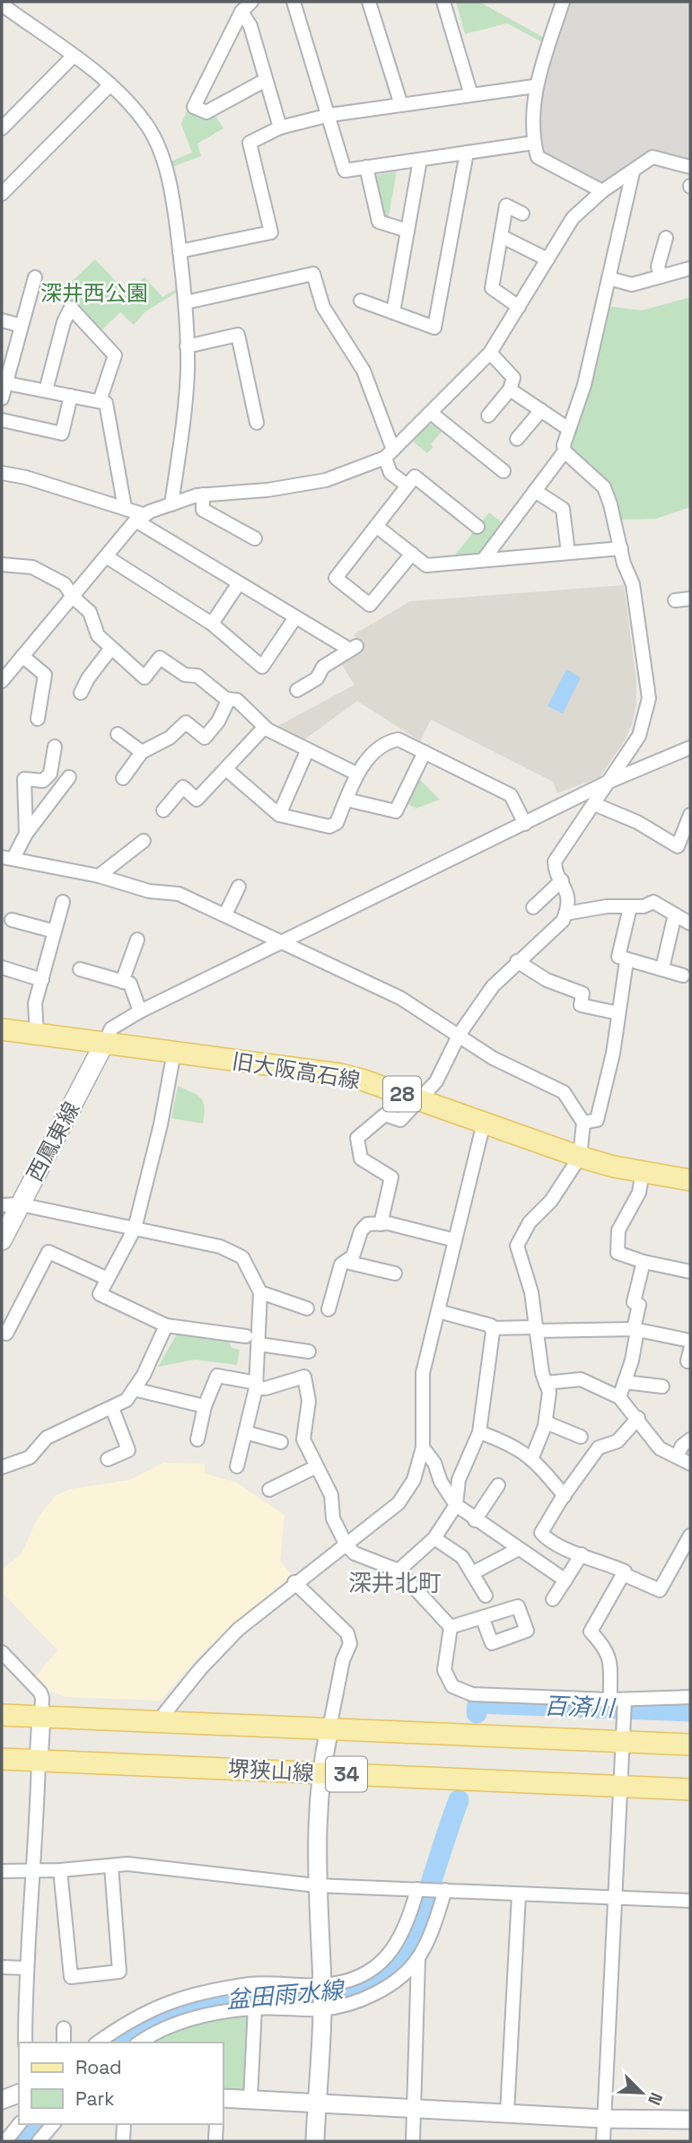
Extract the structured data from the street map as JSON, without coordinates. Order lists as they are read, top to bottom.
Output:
{
  "streets": {
    "main road": [
      "旧大阪高石線",
      "28",
      "西鳳東線",
      "堺狭山線",
      "34"
    ]
  },
  "crossings": [
    ["旧大阪高石線", "西鳳東線"]
  ],
  "districts": ["深井北町"],
  "water": ["百済川", "盆田雨水線"],
  "parks": ["深井西公園"],
  "legend": ["Road", "Park"],
  "north": "bottom right"
}
